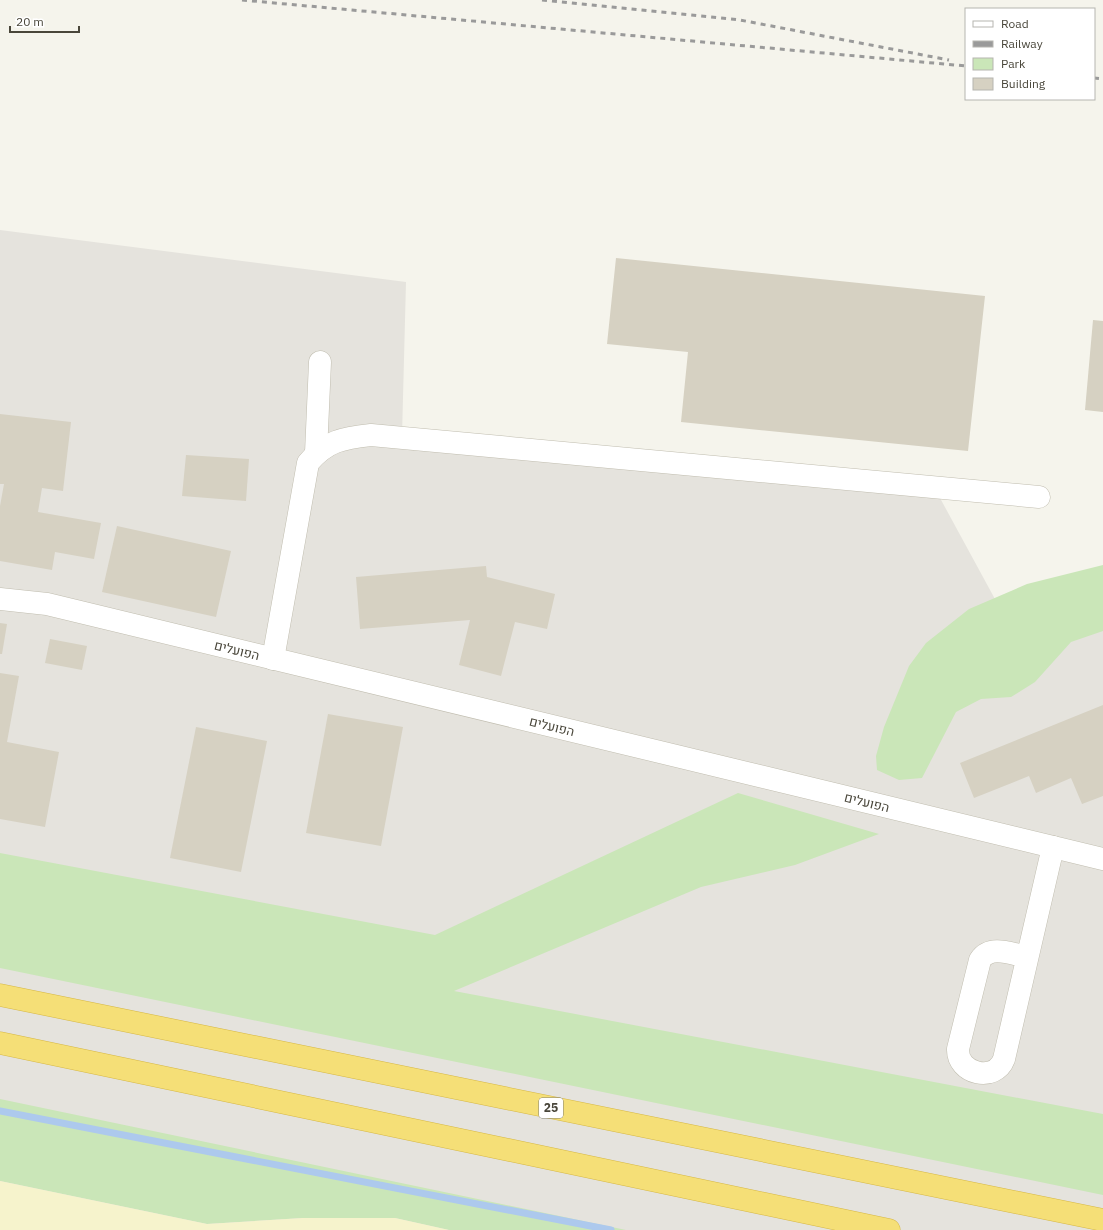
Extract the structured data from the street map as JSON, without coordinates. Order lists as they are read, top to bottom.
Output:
{
  "streets": {
    "highway": ["25"],
    "street": ["הפועלים"]
  },
  "legend": [
    "Road",
    "Railway",
    "Park",
    "Building"
  ],
  "scale_bar": "20 m"
}
